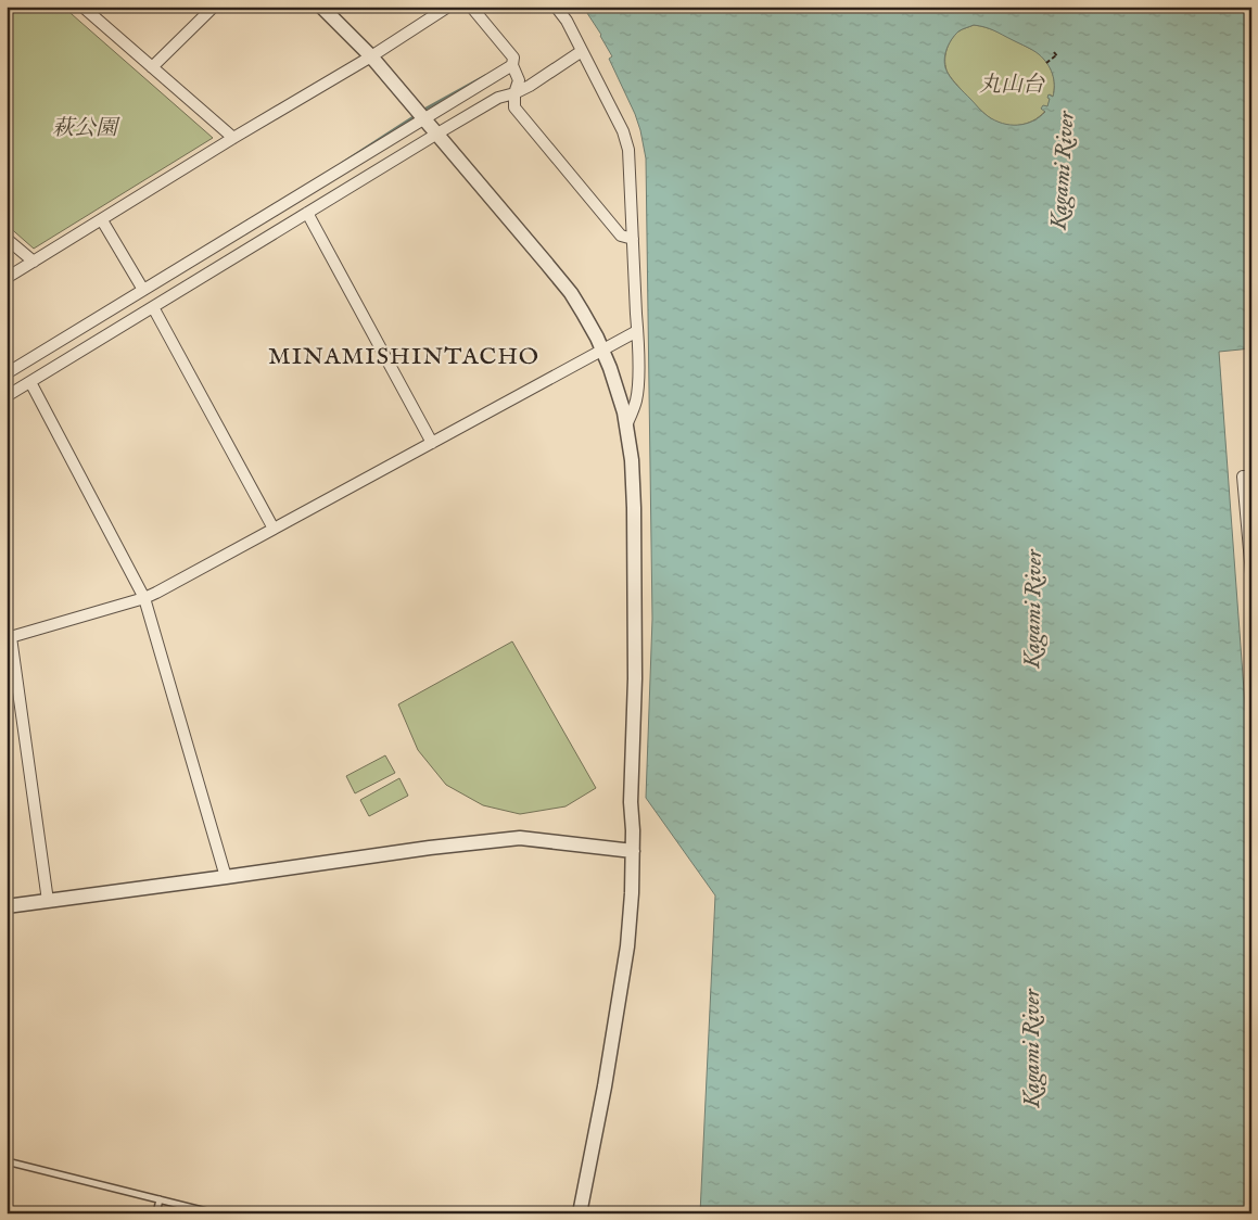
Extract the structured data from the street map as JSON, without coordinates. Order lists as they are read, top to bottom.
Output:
{
  "districts": ["MINAMISHINTACHO"],
  "water": ["Kagami River"],
  "parks": ["丸山台", "萩公園"]
}
